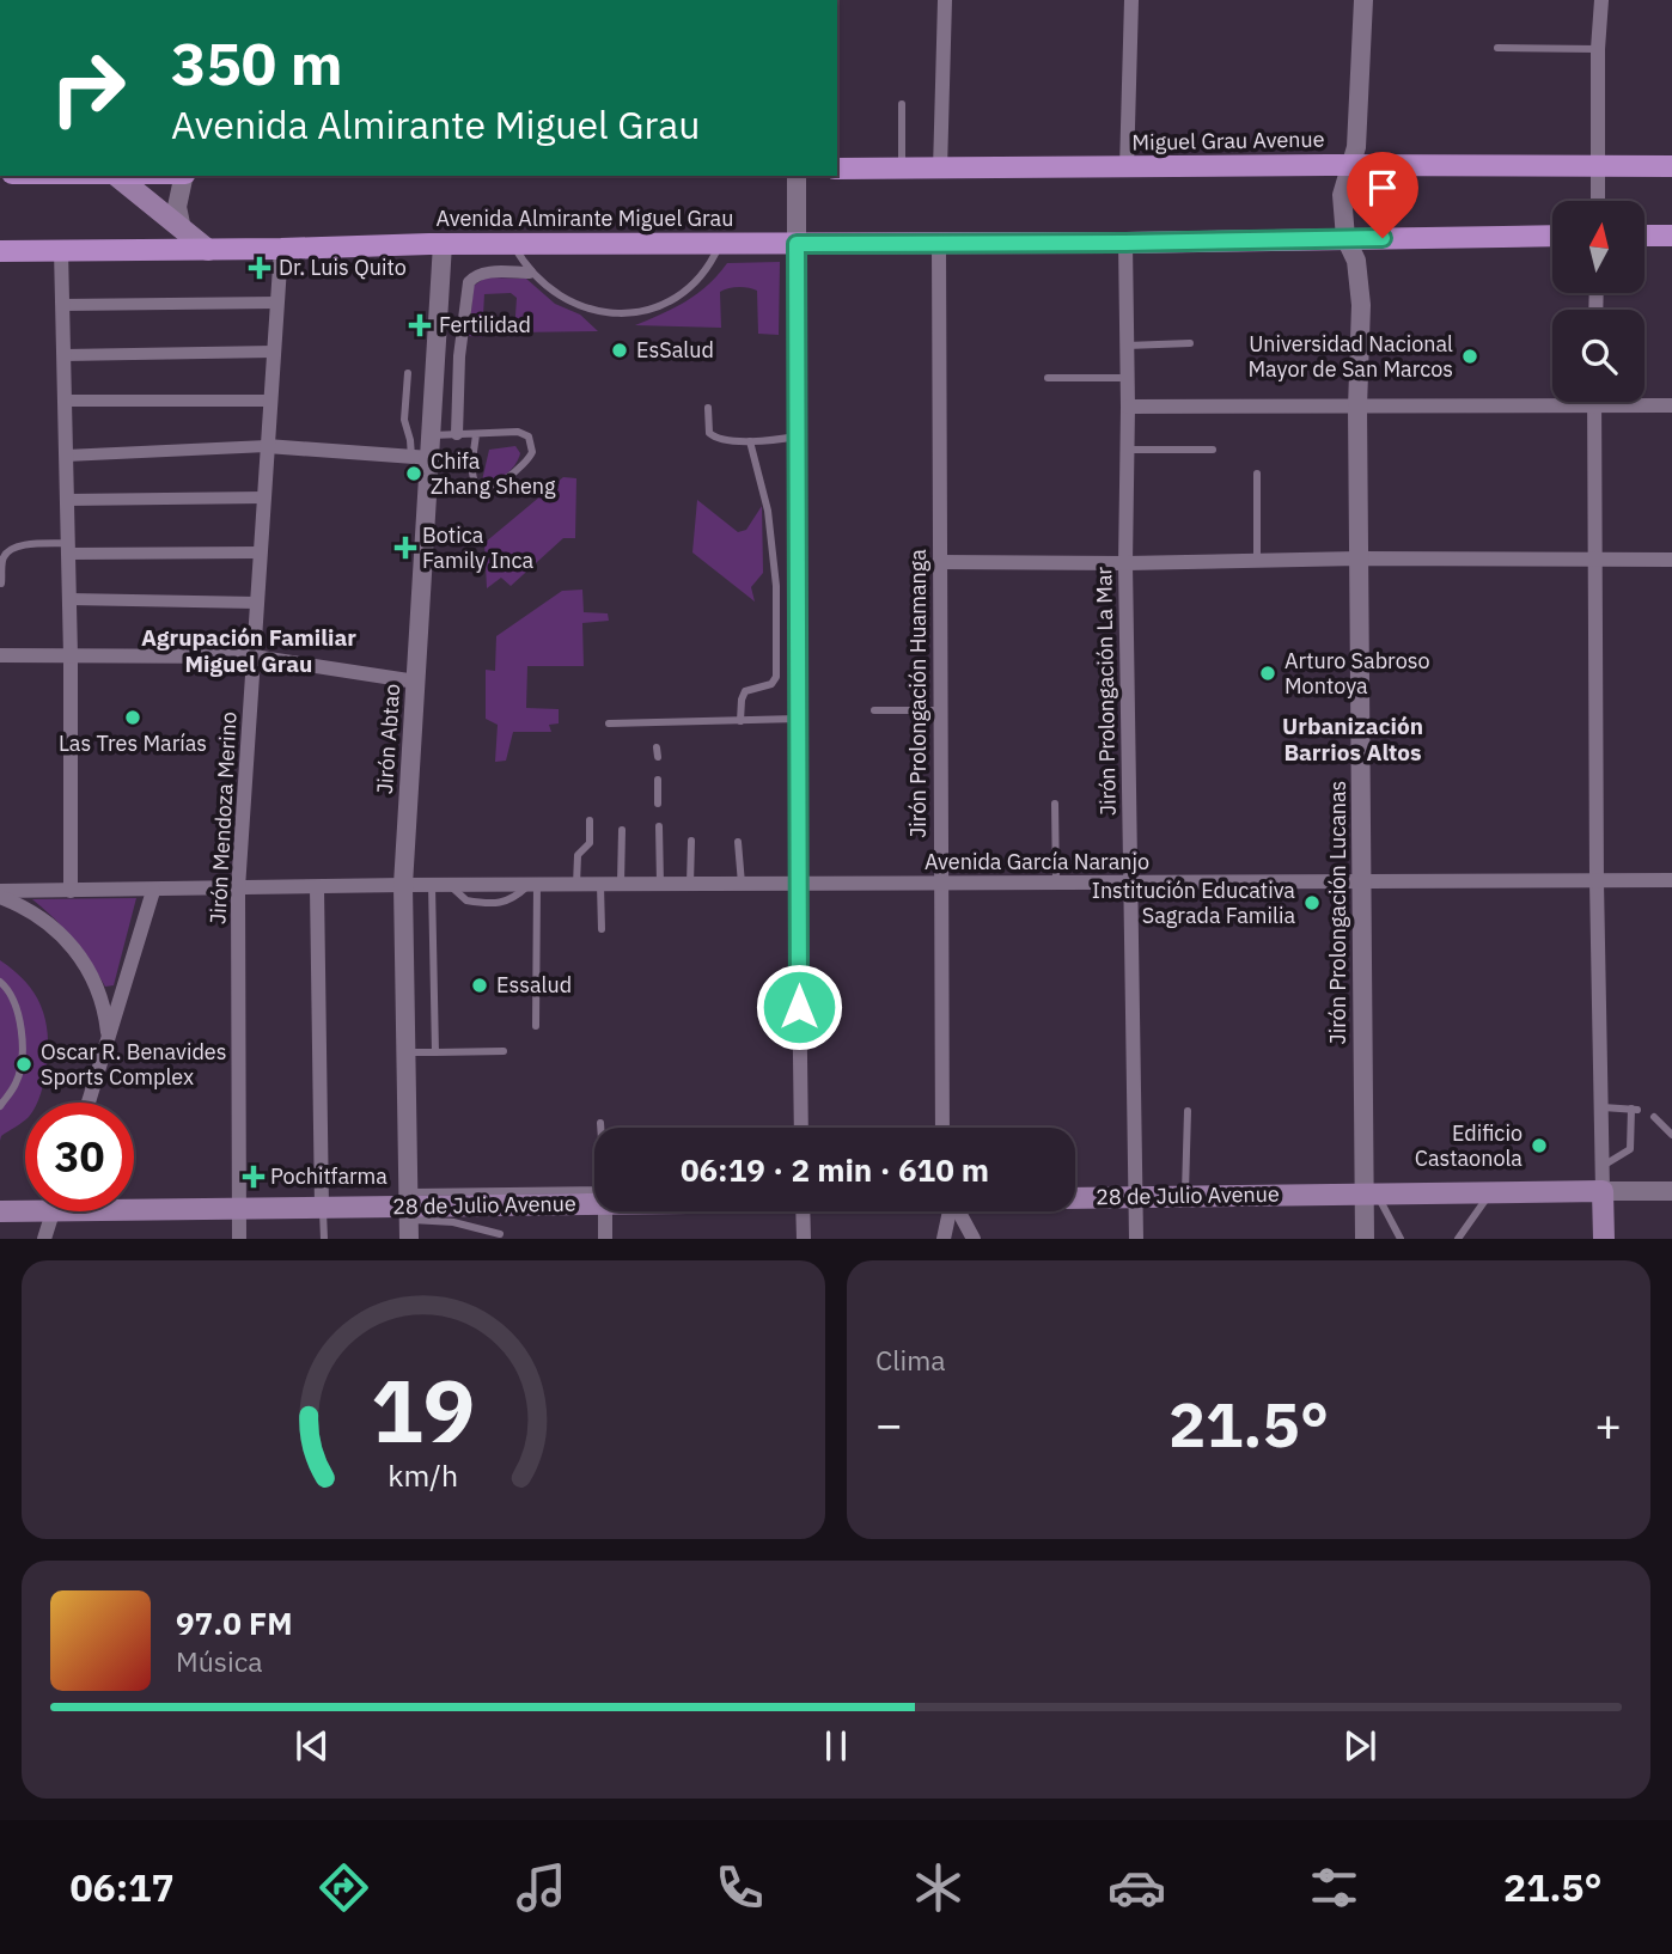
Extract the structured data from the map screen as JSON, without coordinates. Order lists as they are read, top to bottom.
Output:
{
  "streets": {
    "main road": ["Miguel Grau Avenue", "Avenida Almirante Miguel Grau", "28 de Julio Avenue"],
    "street": [
      "Jirón Prolongación La Mar",
      "Jirón Prolongación Huamanga",
      "Jirón Abtao",
      "Jirón Mendoza Merino",
      "Avenida García Naranjo",
      "Jirón Prolongación Lucanas"
    ]
  },
  "crossings": [
    ["Miguel Grau Avenue", "Jirón Prolongación Lucanas"],
    ["Avenida Almirante Miguel Grau", "Jirón Prolongación Huamanga"],
    ["Avenida Almirante Miguel Grau", "Jirón Abtao"],
    ["Avenida Almirante Miguel Grau", "Jirón Mendoza Merino"],
    ["Jirón Prolongación La Mar", "Avenida García Naranjo"],
    ["Jirón Prolongación La Mar", "28 de Julio Avenue"],
    ["Jirón Prolongación Huamanga", "Avenida García Naranjo"],
    ["Jirón Abtao", "Avenida García Naranjo"],
    ["Jirón Abtao", "28 de Julio Avenue"],
    ["Jirón Mendoza Merino", "Avenida García Naranjo"],
    ["Jirón Mendoza Merino", "28 de Julio Avenue"],
    ["Avenida García Naranjo", "Jirón Prolongación Lucanas"],
    ["Jirón Prolongación Lucanas", "28 de Julio Avenue"]
  ],
  "districts": ["Agrupación Familiar Miguel Grau", "Urbanización Barrios Altos"],
  "places": {
    "health": [
      "Dr. Luis Quito",
      "Fertilidad",
      "Botica Family Inca",
      "Pochitfarma"
    ],
    "other": [
      "EsSalud",
      "Universidad Nacional Mayor de San Marcos",
      "Chifa Zhang Sheng",
      "Arturo Sabroso Montoya",
      "Las Tres Marías",
      "Institución Educativa Sagrada Familia",
      "Essalud",
      "Oscar R. Benavides Sports Complex",
      "Edificio Castaonola"
    ]
  },
  "north": "top",
  "page": {
    "turn": ["350 m", "Avenida Almirante Miguel Grau"],
    "limit": "30",
    "trip": "06:19 · 2 min · 610 m",
    "tile": "Clima",
    "heat": ["−", "21.5°", "+"],
    "song": ["97.0 FM", "Música"],
    "tabs": ["06:17", "21.5°"],
    "gauge": ["19", "km/h"]
  }
}
